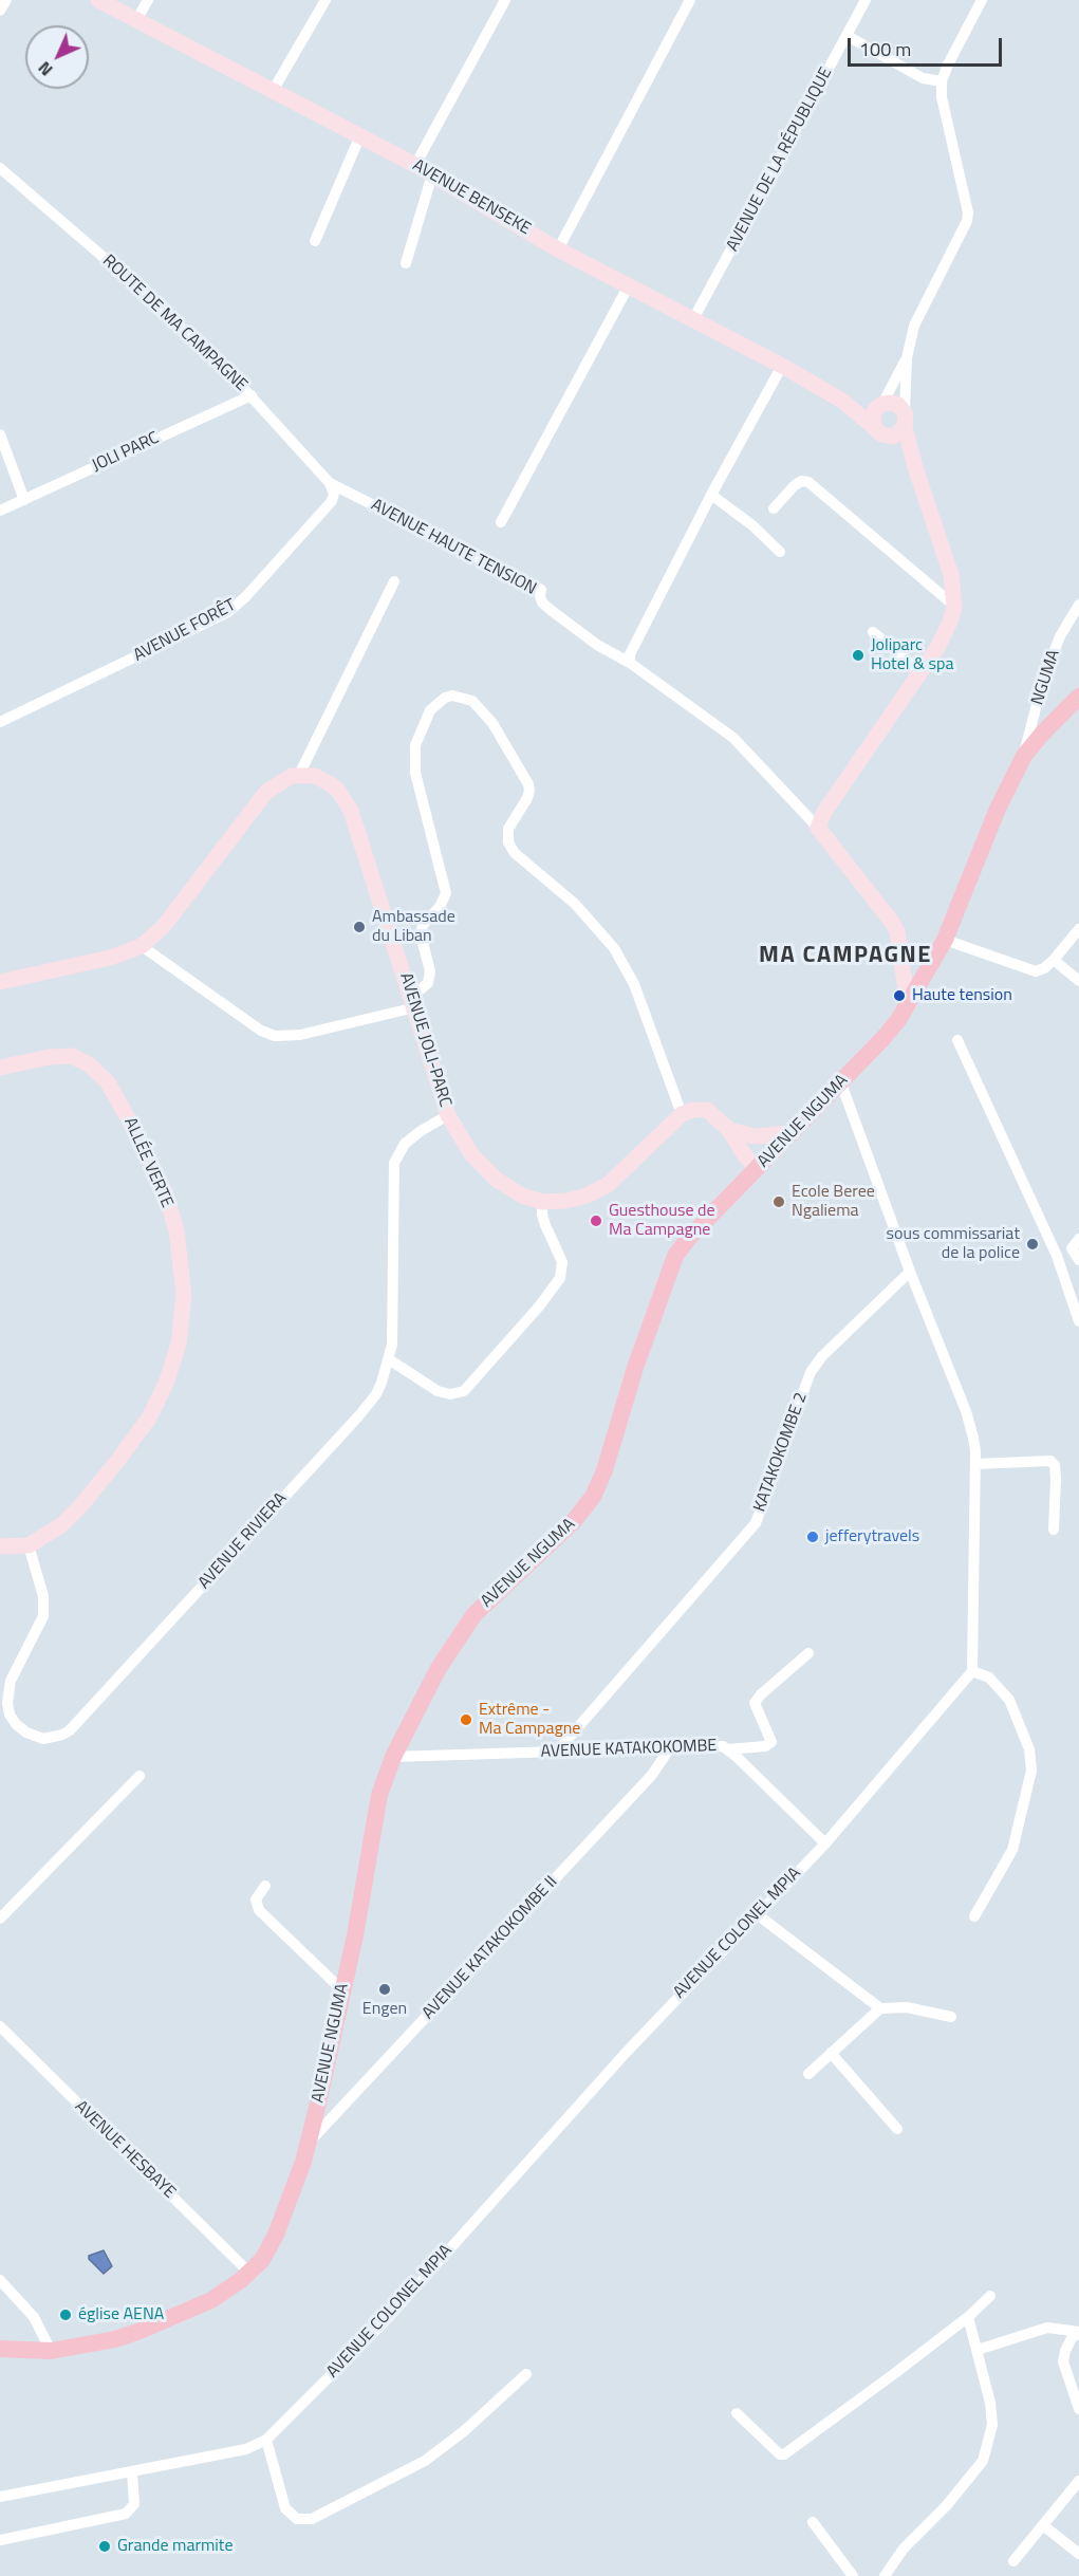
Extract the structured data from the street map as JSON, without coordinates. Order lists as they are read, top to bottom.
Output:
{
  "streets": {
    "main road": ["AVENUE NGUMA"],
    "street": [
      "AVENUE DE LA RÉPUBLIQUE",
      "AVENUE BENSEKE",
      "ROUTE DE MA CAMPAGNE",
      "JOLI PARC",
      "AVENUE HAUTE TENSION",
      "AVENUE FORÊT",
      "NGUMA",
      "AVENUE JOLI-PARC",
      "ALLÉE VERTE",
      "KATAKOKOMBE 2",
      "AVENUE RIVIERA",
      "AVENUE KATAKOKOMBE",
      "AVENUE COLONEL MPIA",
      "AVENUE KATAKOKOMBE II",
      "AVENUE HESBAYE"
    ]
  },
  "crossings": [
    ["AVENUE DE LA RÉPUBLIQUE", "AVENUE BENSEKE"],
    ["ROUTE DE MA CAMPAGNE", "JOLI PARC"],
    ["ROUTE DE MA CAMPAGNE", "AVENUE HAUTE TENSION"],
    ["ROUTE DE MA CAMPAGNE", "AVENUE FORÊT"],
    ["AVENUE HAUTE TENSION", "AVENUE FORÊT"],
    ["NGUMA", "AVENUE NGUMA"],
    ["AVENUE JOLI-PARC", "AVENUE RIVIERA"],
    ["AVENUE NGUMA", "AVENUE KATAKOKOMBE"],
    ["AVENUE NGUMA", "AVENUE KATAKOKOMBE II"],
    ["AVENUE NGUMA", "AVENUE HESBAYE"],
    ["ALLÉE VERTE", "AVENUE RIVIERA"],
    ["KATAKOKOMBE 2", "AVENUE KATAKOKOMBE"],
    ["AVENUE KATAKOKOMBE", "AVENUE COLONEL MPIA"],
    ["AVENUE KATAKOKOMBE", "AVENUE KATAKOKOMBE II"]
  ],
  "districts": ["MA CAMPAGNE"],
  "places": [
    "Joliparc Hotel & spa",
    "Ambassade du Liban",
    "Haute tension",
    "Ecole Beree Ngaliema",
    "Guesthouse de Ma Campagne",
    "sous commissariat de la police",
    "jefferytravels",
    "Extrême - Ma Campagne",
    "Engen",
    "église AENA",
    "Grande marmite"
  ],
  "scale_bar": "100 m",
  "north": "bottom left"
}
